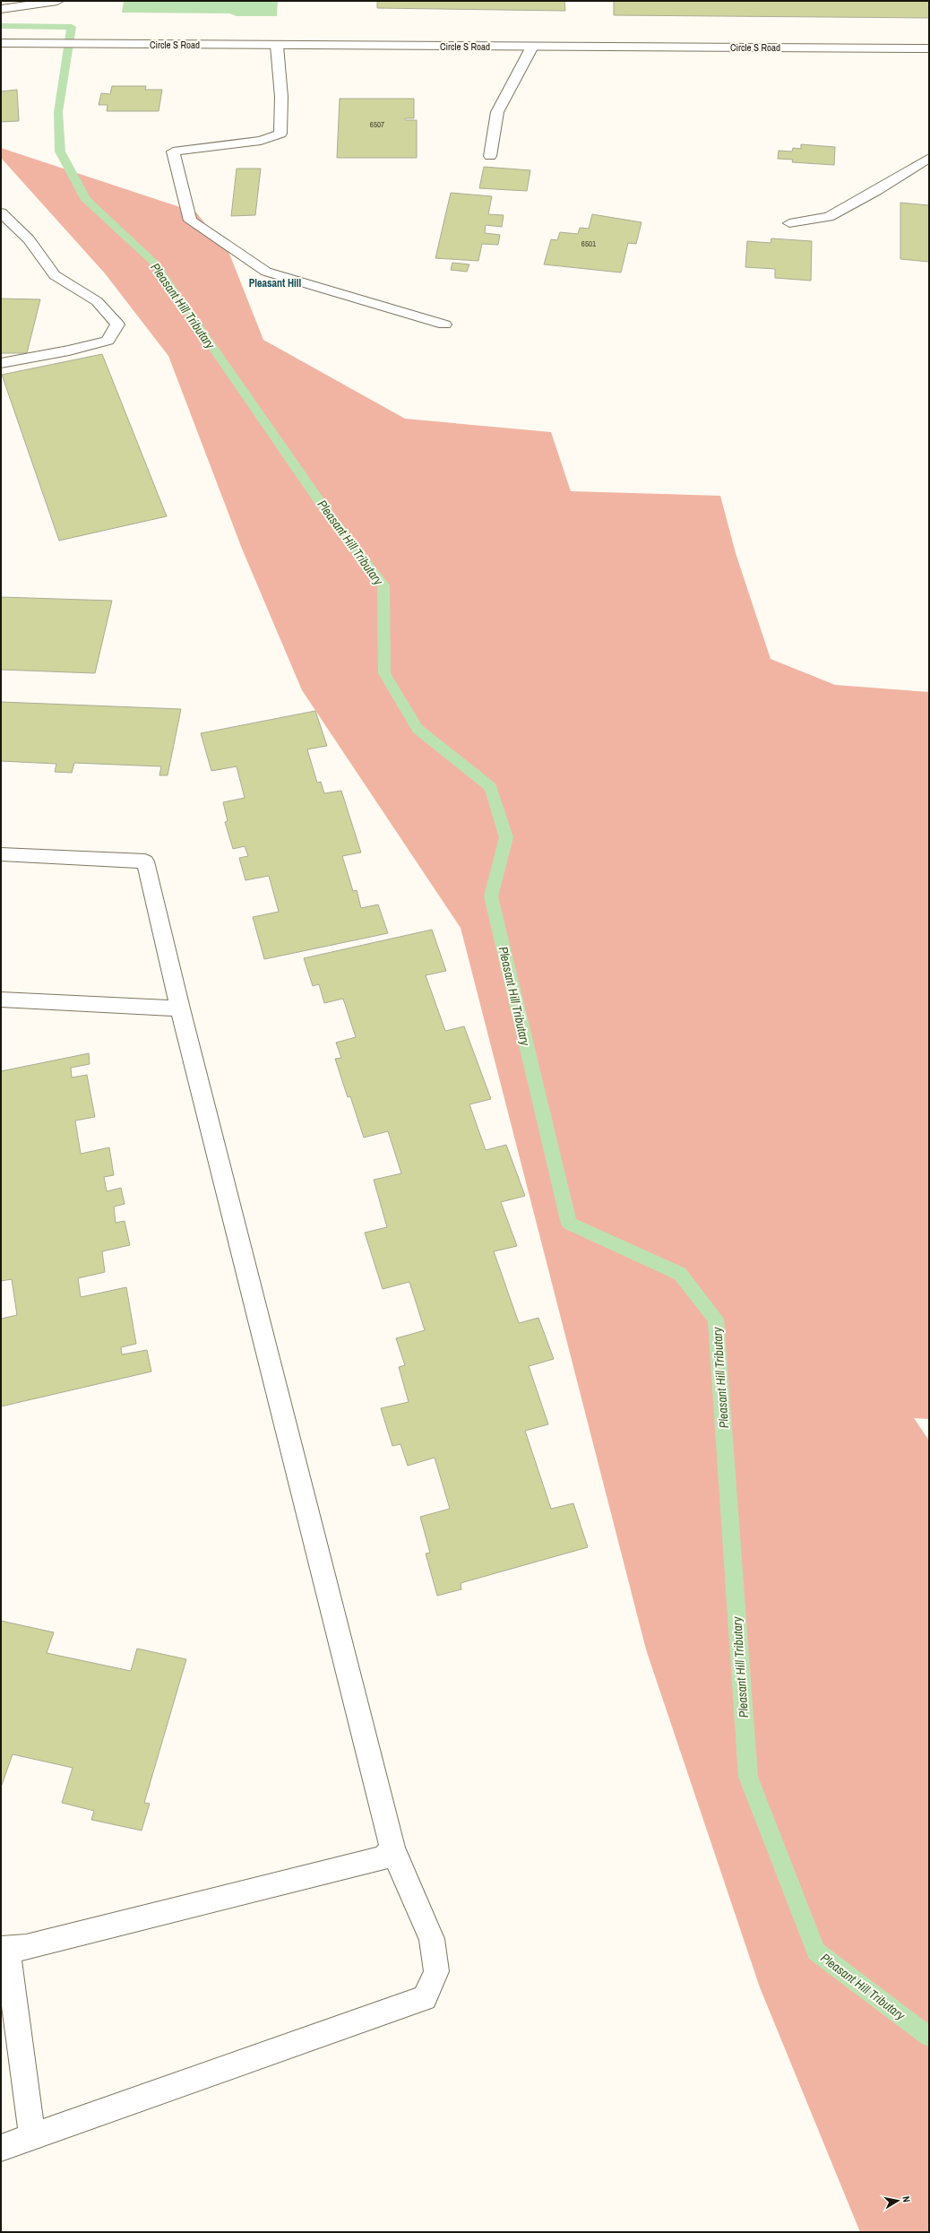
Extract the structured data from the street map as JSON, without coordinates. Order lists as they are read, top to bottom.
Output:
{
  "streets": {
    "street": ["Circle S Road"]
  },
  "districts": ["Pleasant Hill"],
  "water": ["Pleasant Hill Tributary"],
  "house_numbers": ["6507", "6501"],
  "north": "right"
}
